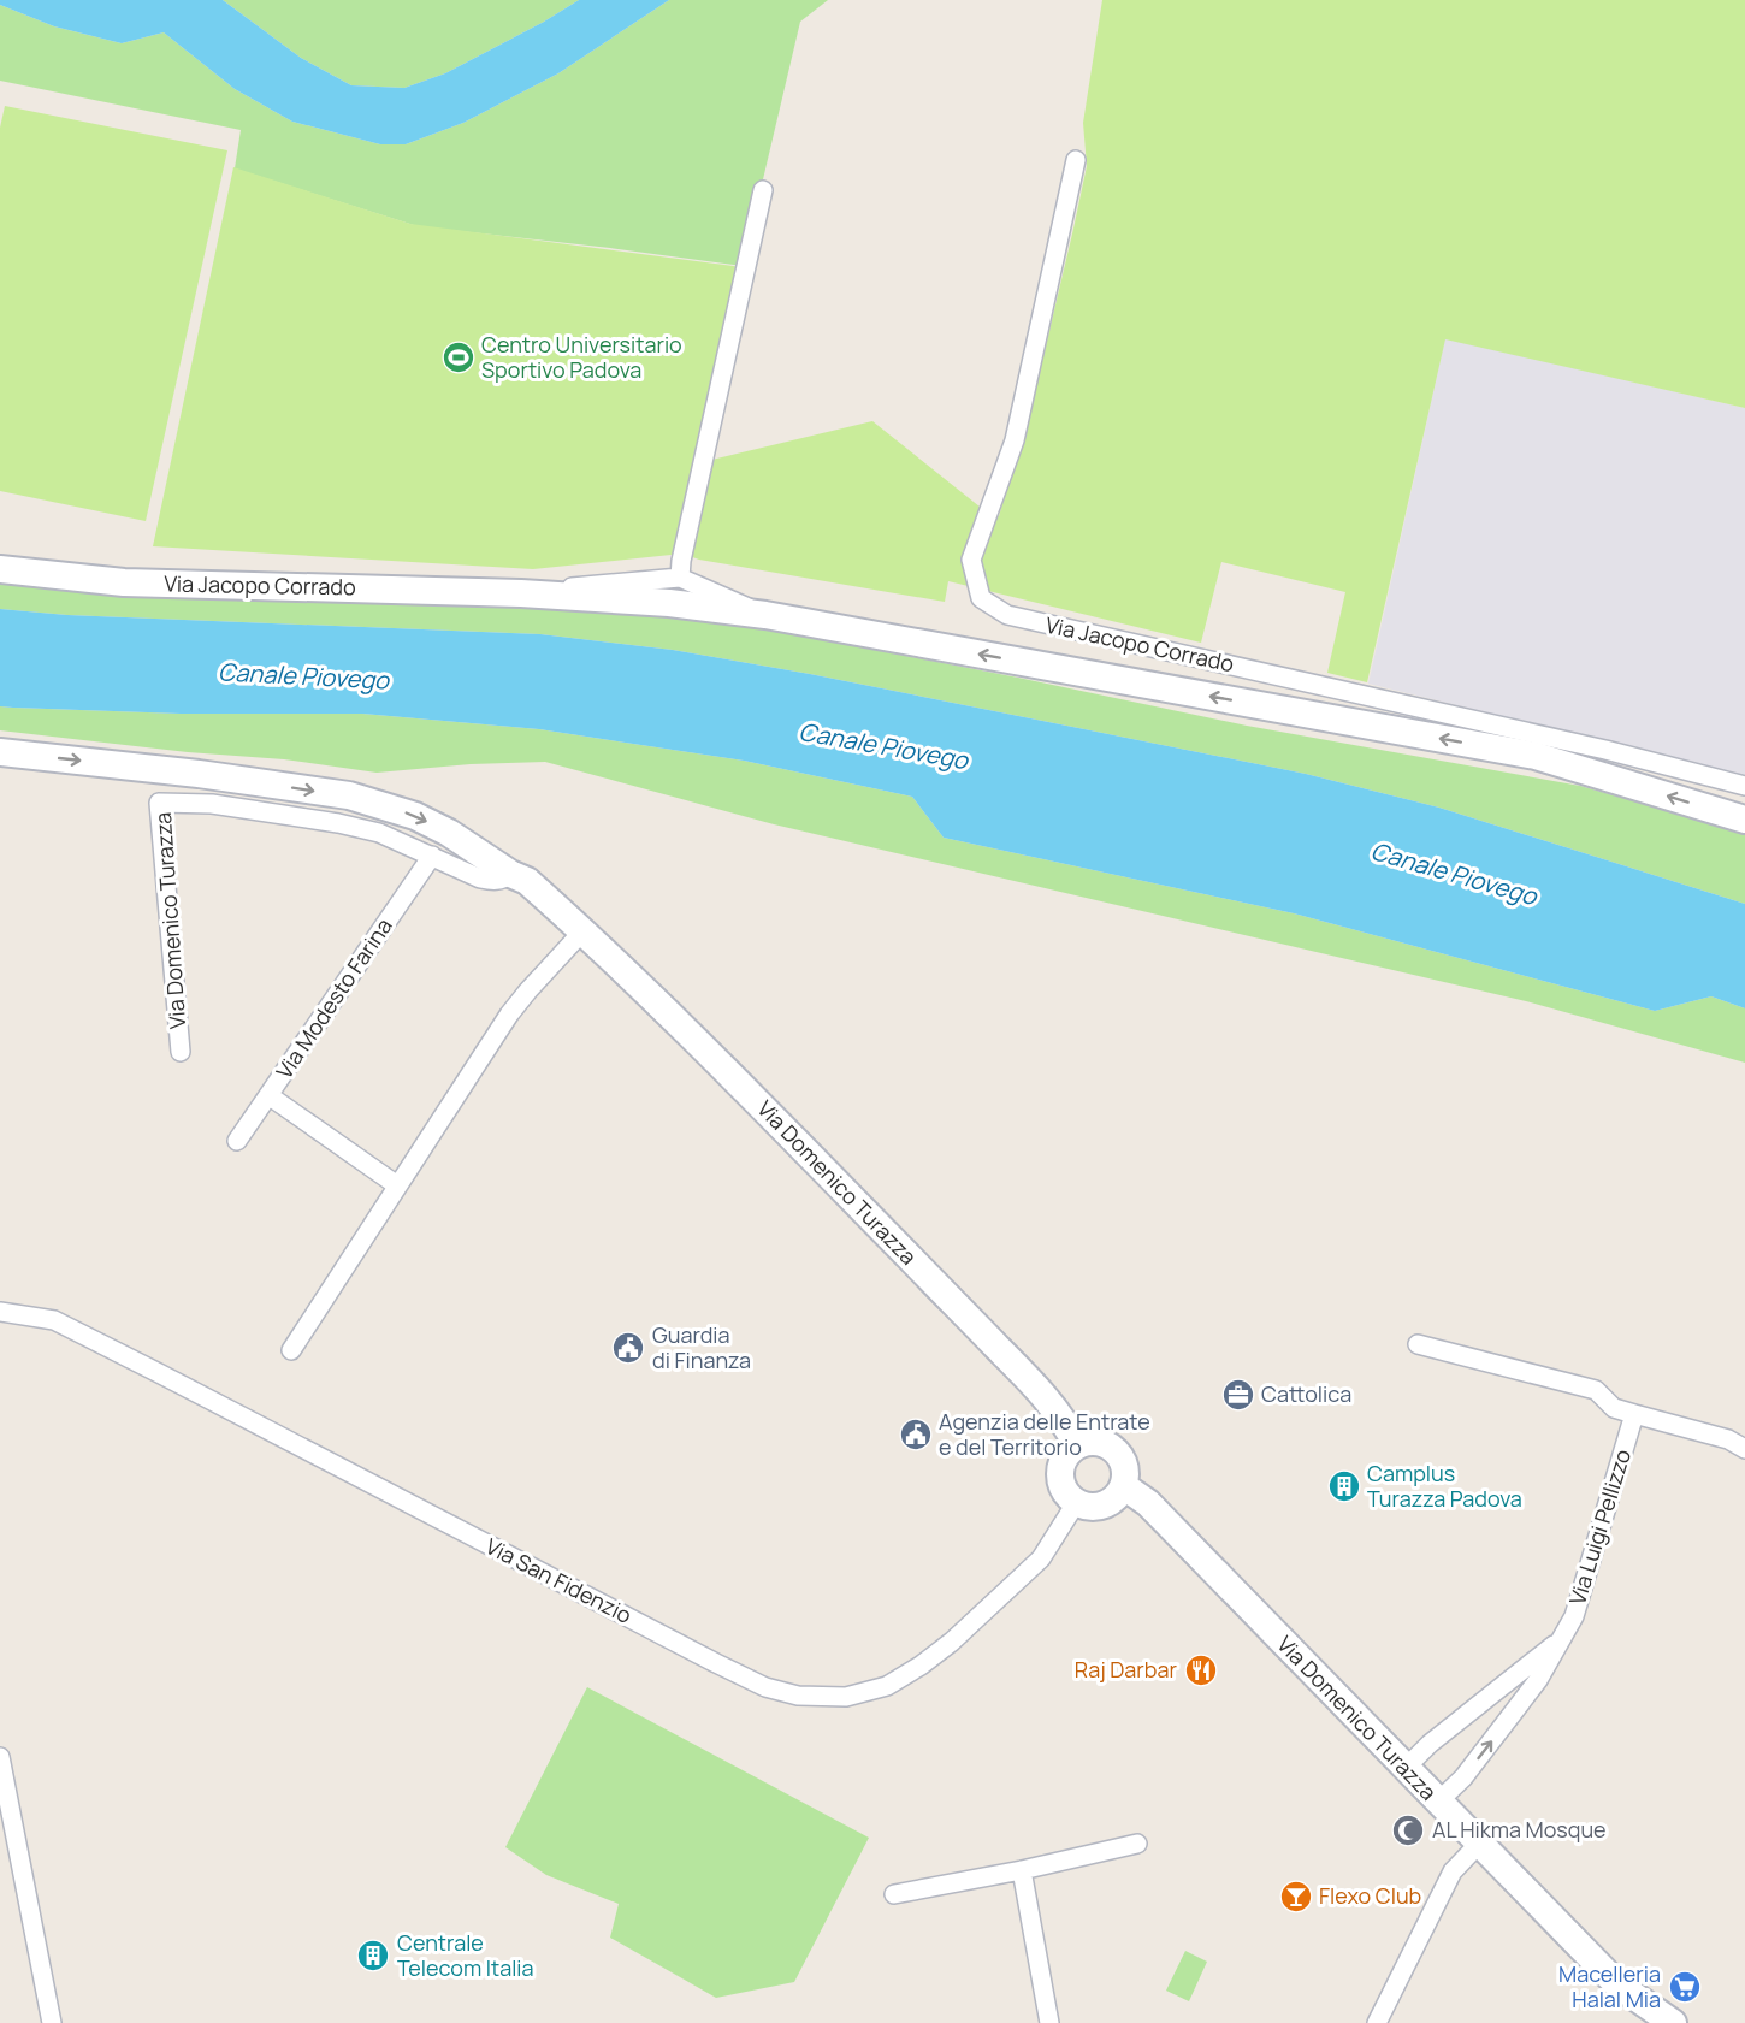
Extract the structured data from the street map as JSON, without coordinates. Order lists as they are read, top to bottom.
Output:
{
  "streets": {
    "main road": ["Via Jacopo Corrado", "Via Domenico Turazza"],
    "street": ["Via Modesto Farina", "Via Luigi Pellizzo", "Via San Fidenzio"]
  },
  "crossings": [
    ["Via Domenico Turazza", "Via Modesto Farina"],
    ["Via Domenico Turazza", "Via Luigi Pellizzo"],
    ["Via Domenico Turazza", "Via San Fidenzio"]
  ],
  "water": ["Canale Piovego"],
  "places": {
    "sports": ["Centro Universitario Sportivo Padova"],
    "public building": ["Guardia di Finanza", "Agenzia delle Entrate e del Territorio"],
    "office": ["Cattolica"],
    "building": ["Camplus Turazza Padova", "Centrale Telecom Italia"],
    "restaurant": ["Raj Darbar"],
    "mosque": ["AL Hikma Mosque"],
    "bar": ["Flexo Club"],
    "supermarket": ["Macelleria Halal Mia"]
  }
}
